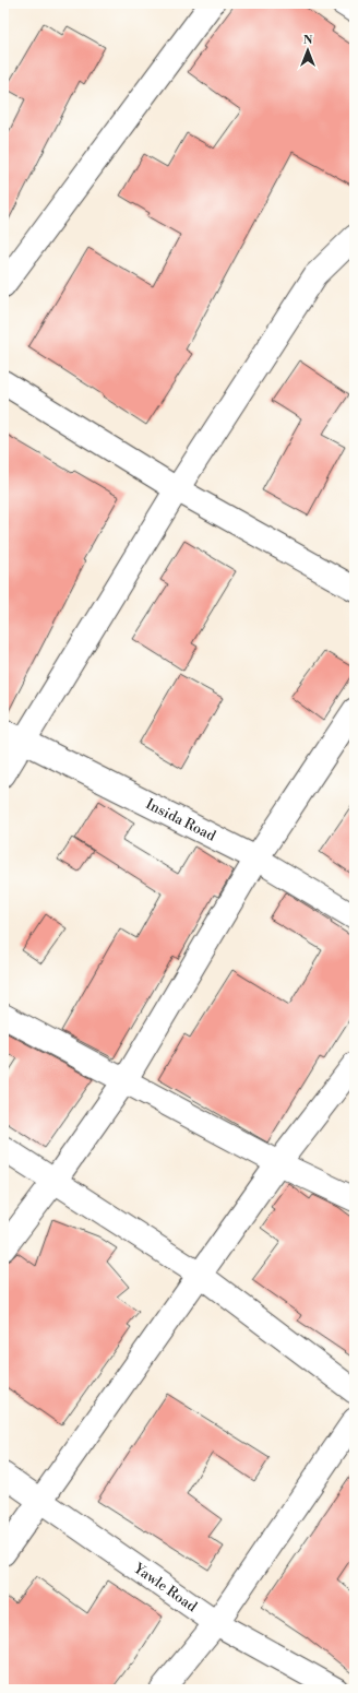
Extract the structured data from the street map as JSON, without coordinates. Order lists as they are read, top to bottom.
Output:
{
  "streets": {
    "street": ["Insida Road", "Yawle Road"]
  },
  "north": "top"
}
